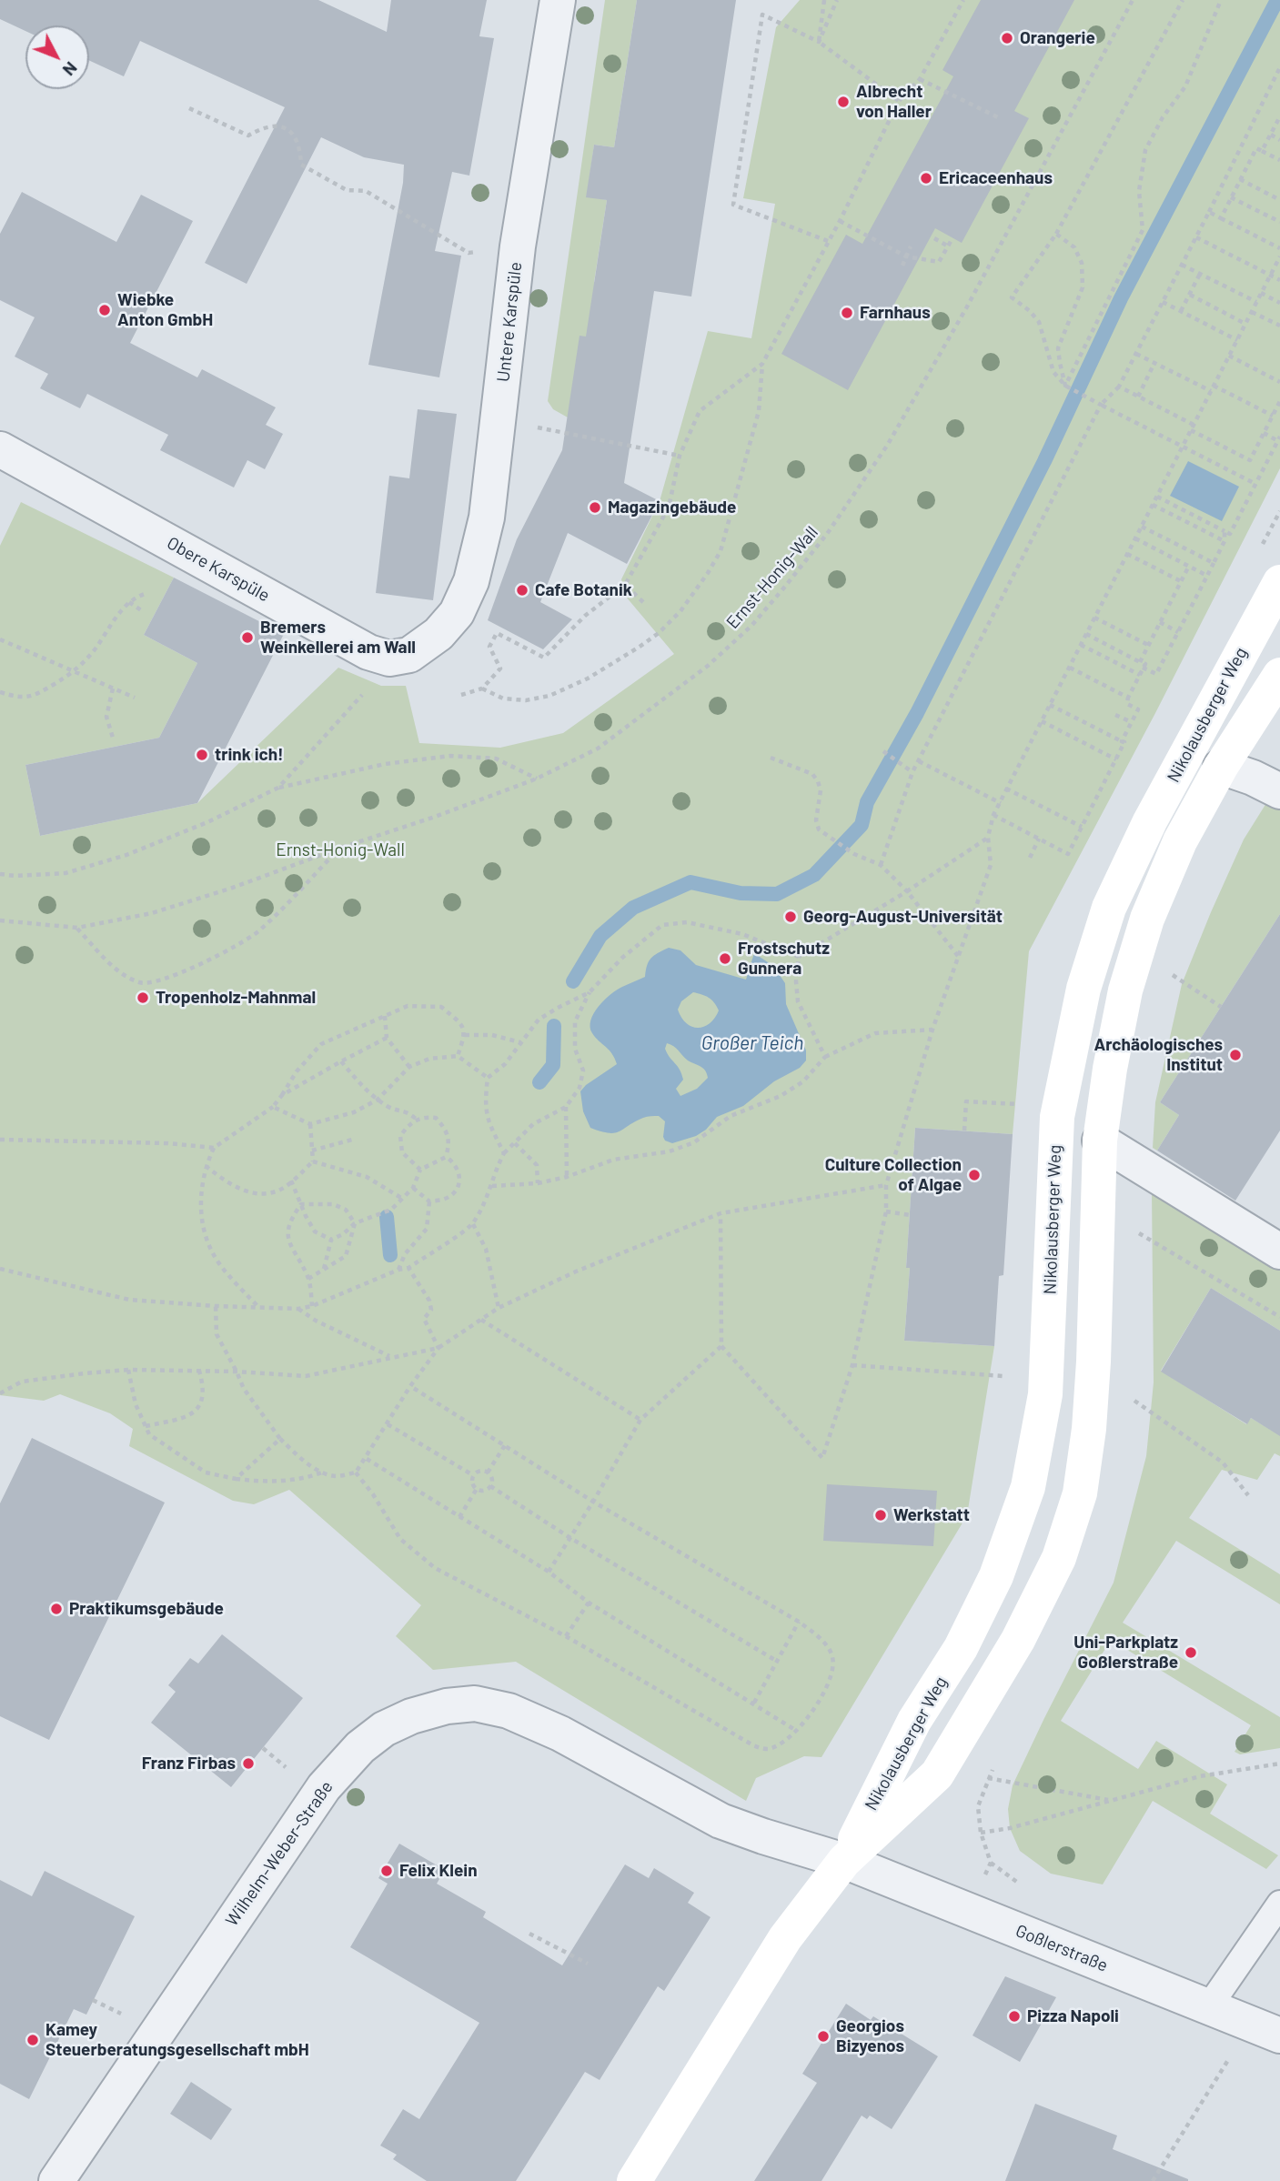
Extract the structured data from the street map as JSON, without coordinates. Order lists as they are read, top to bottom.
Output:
{
  "streets": {
    "street": [
      "Untere Karspüle",
      "Obere Karspüle",
      "Nikolausberger Weg",
      "Wilhelm-Weber-Straße",
      "Goßlerstraße"
    ],
    "path": ["Ernst-Honig-Wall"]
  },
  "crossings": [
    ["Untere Karspüle", "Obere Karspüle"],
    ["Nikolausberger Weg", "Wilhelm-Weber-Straße"],
    ["Nikolausberger Weg", "Goßlerstraße"],
    ["Wilhelm-Weber-Straße", "Goßlerstraße"]
  ],
  "water": ["Großer Teich"],
  "parks": ["Ernst-Honig-Wall"],
  "places": [
    "Orangerie",
    "Albrecht von Haller",
    "Ericaceenhaus",
    "Wiebke Anton GmbH",
    "Farnhaus",
    "Magazingebäude",
    "Cafe Botanik",
    "Bremers Weinkellerei am Wall",
    "trink ich!",
    "Georg-August-Universität",
    "Frostschutz Gunnera",
    "Tropenholz-Mahnmal",
    "Archäologisches Institut",
    "Culture Collection of Algae",
    "Werkstatt",
    "Praktikumsgebäude",
    "Uni-Parkplatz Goßlerstraße",
    "Franz Firbas",
    "Felix Klein",
    "Pizza Napoli",
    "Georgios Bizyenos",
    "Kamey Steuerberatungsgesellschaft mbH"
  ],
  "north": "bottom right"
}
